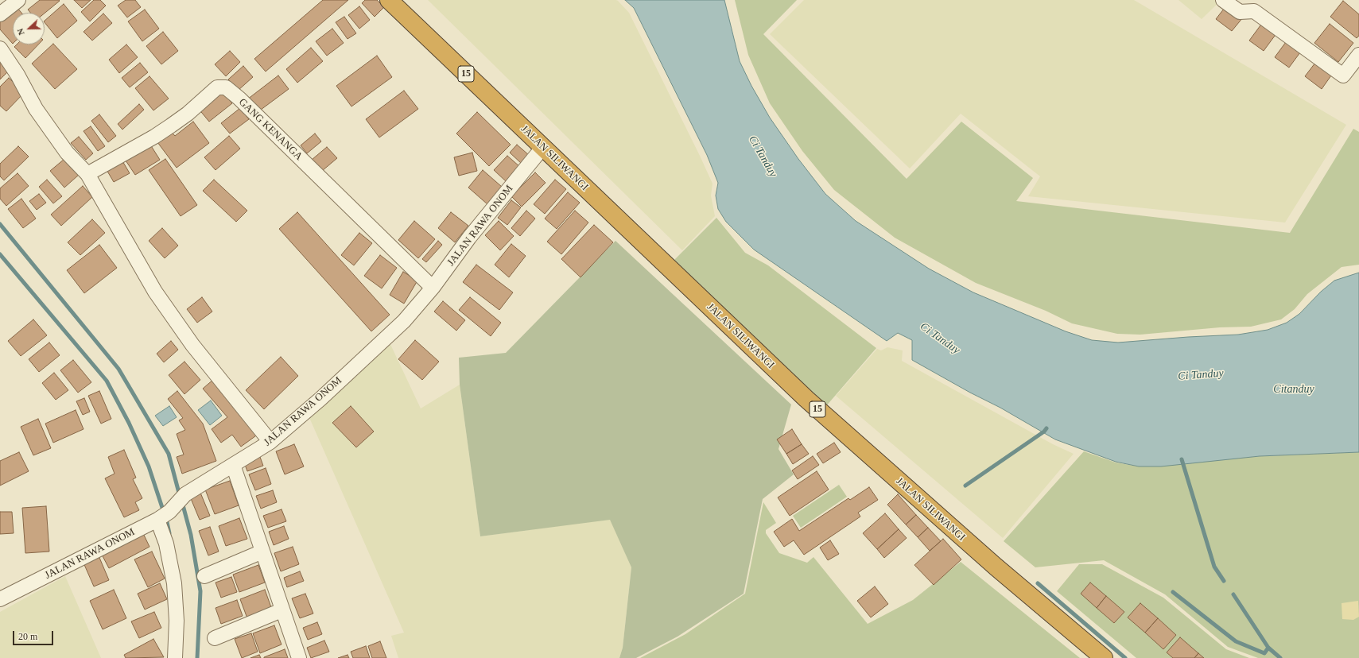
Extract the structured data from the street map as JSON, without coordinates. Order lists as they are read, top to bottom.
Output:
{
  "streets": {
    "highway": ["15", "JALAN SILIWANGI"],
    "street": ["GANG KENANGA", "JALAN RAWA ONOM"]
  },
  "crossings": [
    ["GANG KENANGA", "JALAN RAWA ONOM"],
    ["JALAN SILIWANGI", "JALAN RAWA ONOM"]
  ],
  "water": ["Ci Tanduy", "Citanduy"],
  "scale_bar": "20 m",
  "north": "left"
}
